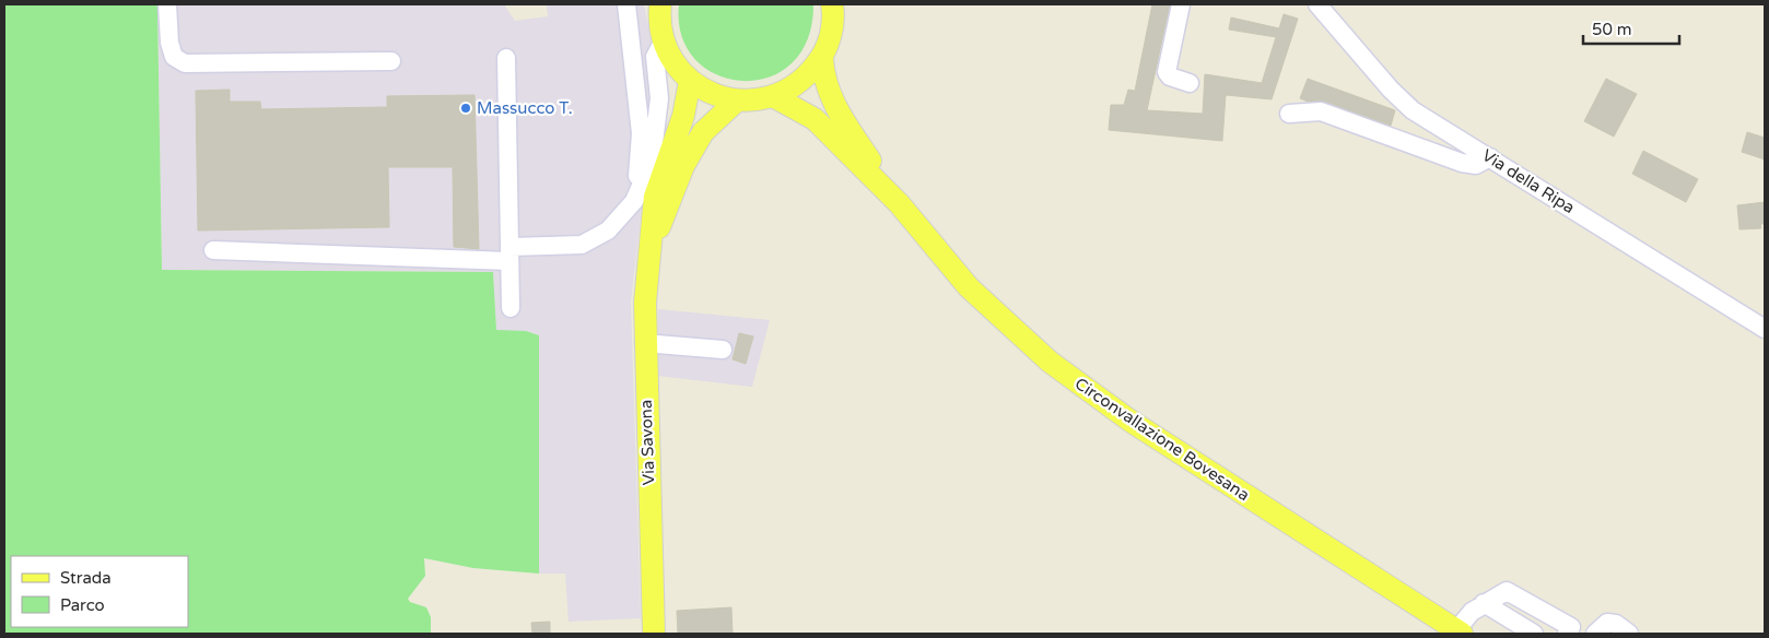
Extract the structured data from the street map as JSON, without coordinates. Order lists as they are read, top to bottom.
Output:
{
  "streets": {
    "main road": ["Circonvallazione Bovesana", "Via Savona"],
    "street": ["Via della Ripa"]
  },
  "places": ["Massucco T."],
  "legend": ["Strada", "Parco"],
  "scale_bar": "50 m"
}
